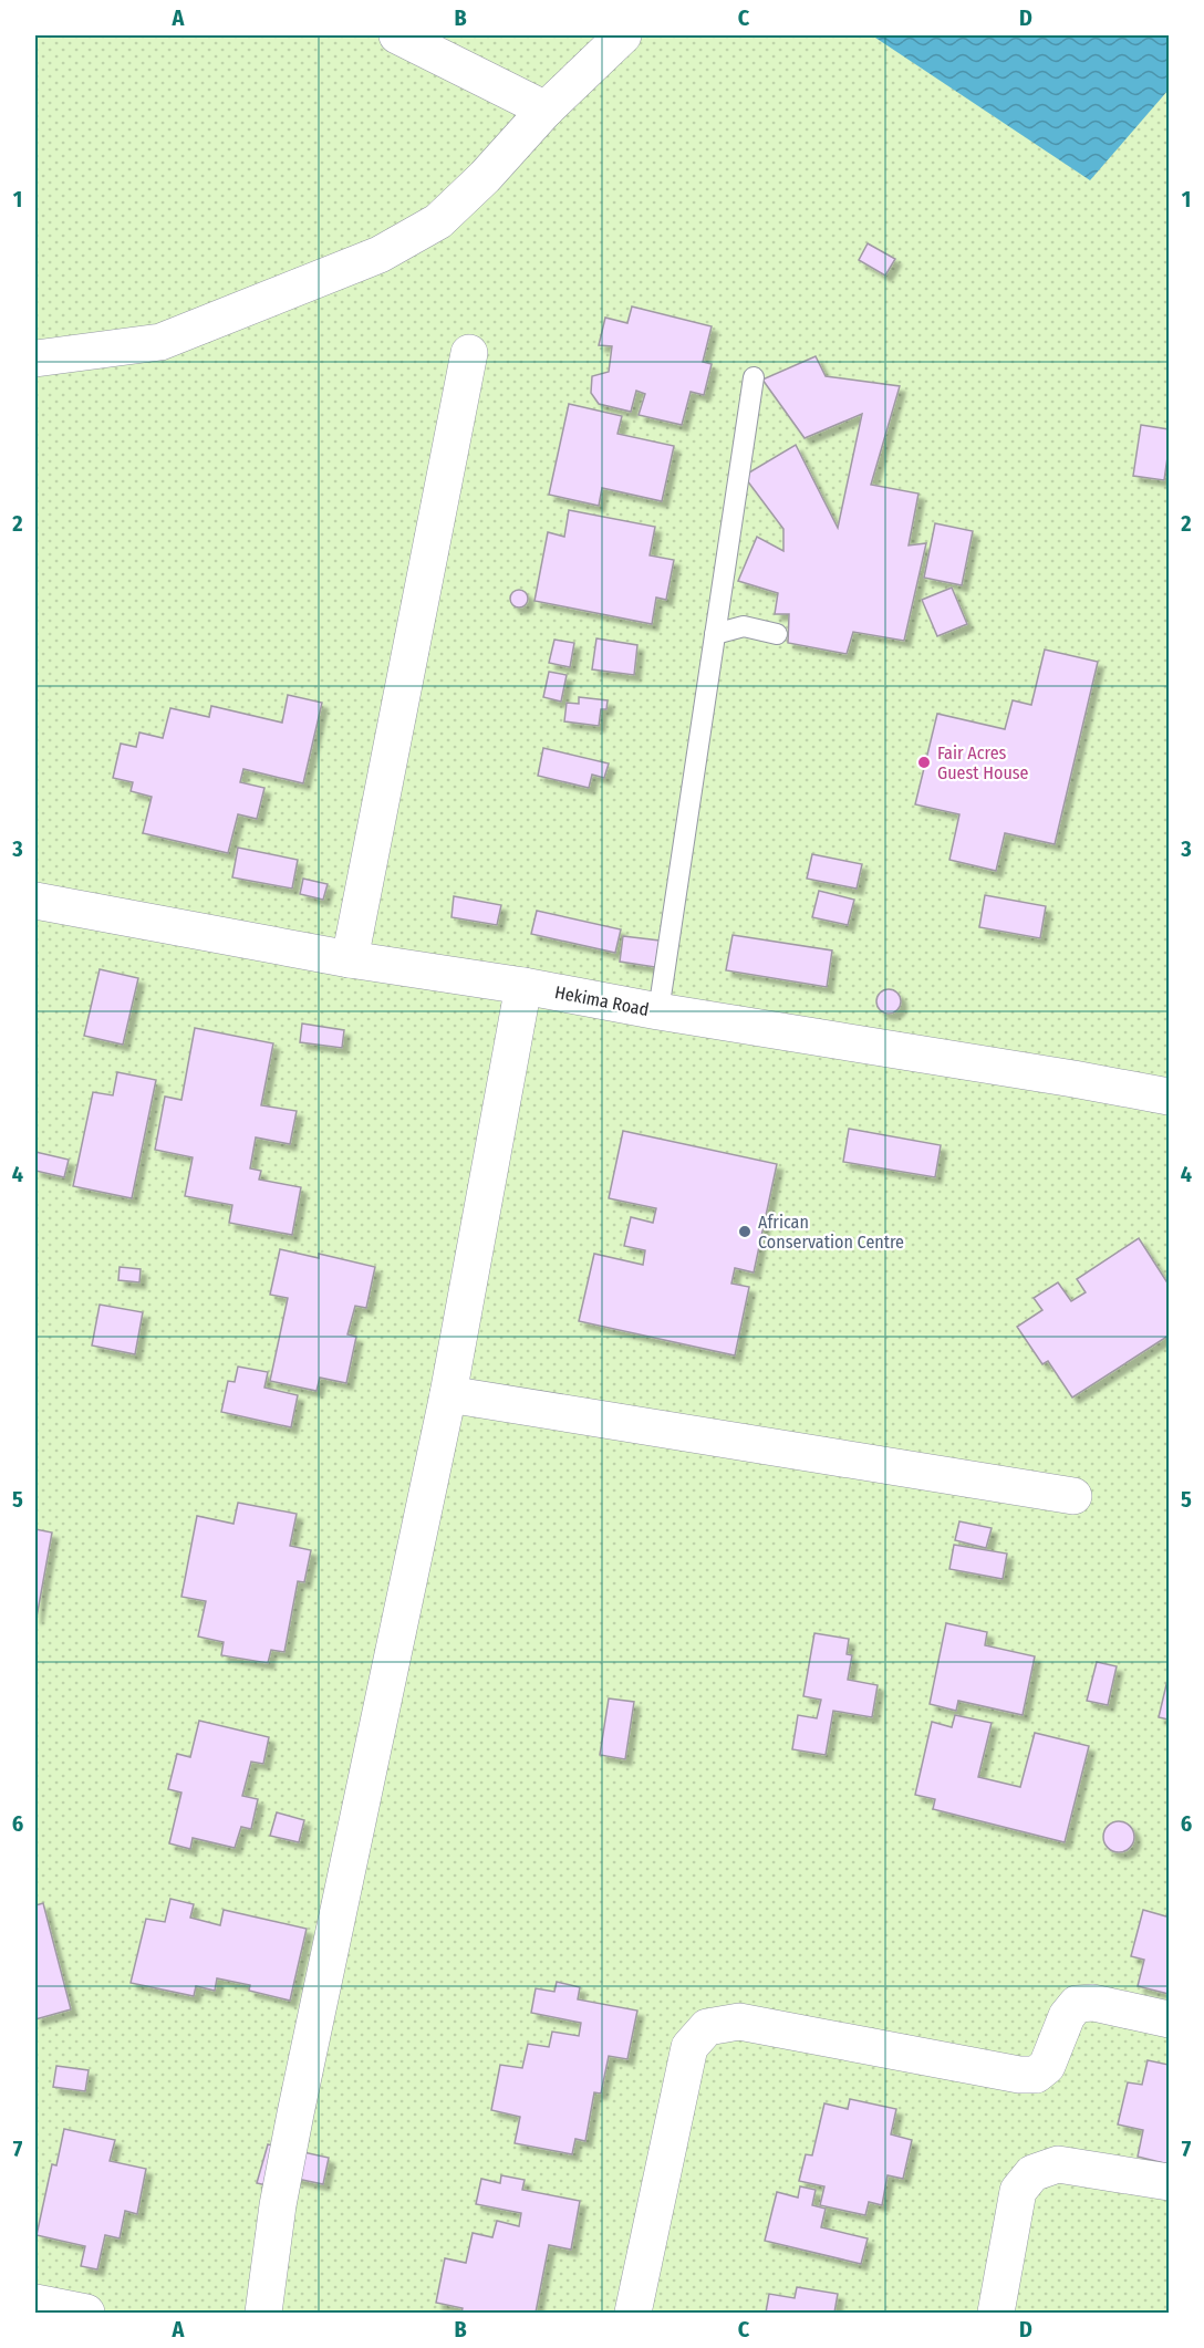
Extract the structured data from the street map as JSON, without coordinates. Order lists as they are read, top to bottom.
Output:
{
  "streets": {
    "street": ["Hekima Road"]
  },
  "places": ["Fair Acres Guest House", "African Conservation Centre"],
  "grid": {
    "columns": [
      "A",
      "B",
      "C",
      "D"
    ],
    "rows": [
      "1",
      "2",
      "3",
      "4",
      "5",
      "6",
      "7"
    ]
  }
}
